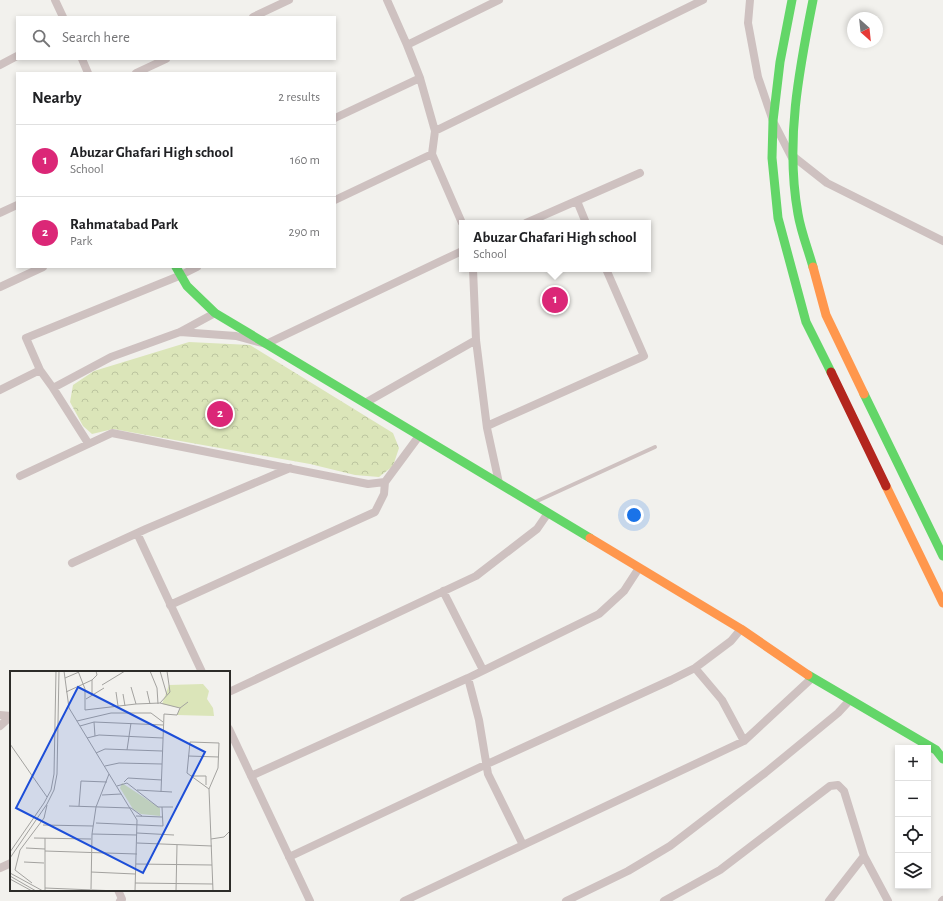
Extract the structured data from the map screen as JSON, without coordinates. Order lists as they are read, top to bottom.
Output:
{
  "north": "bottom right",
  "page": {
    "search": "Search here",
    "heading": ["Nearby", "2 results"],
    "list": [
      {
        "mark": "1",
        "name": "Abuzar Ghafari High school",
        "note": "School",
        "value": "160 m"
      },
      {
        "mark": "2",
        "name": "Rahmatabad Park",
        "note": "Park",
        "value": "290 m"
      }
    ],
    "popup": ["Abuzar Ghafari High school", "School"],
    "pins": ["1", "2"],
    "map_buttons": ["+", "−"]
  }
}
